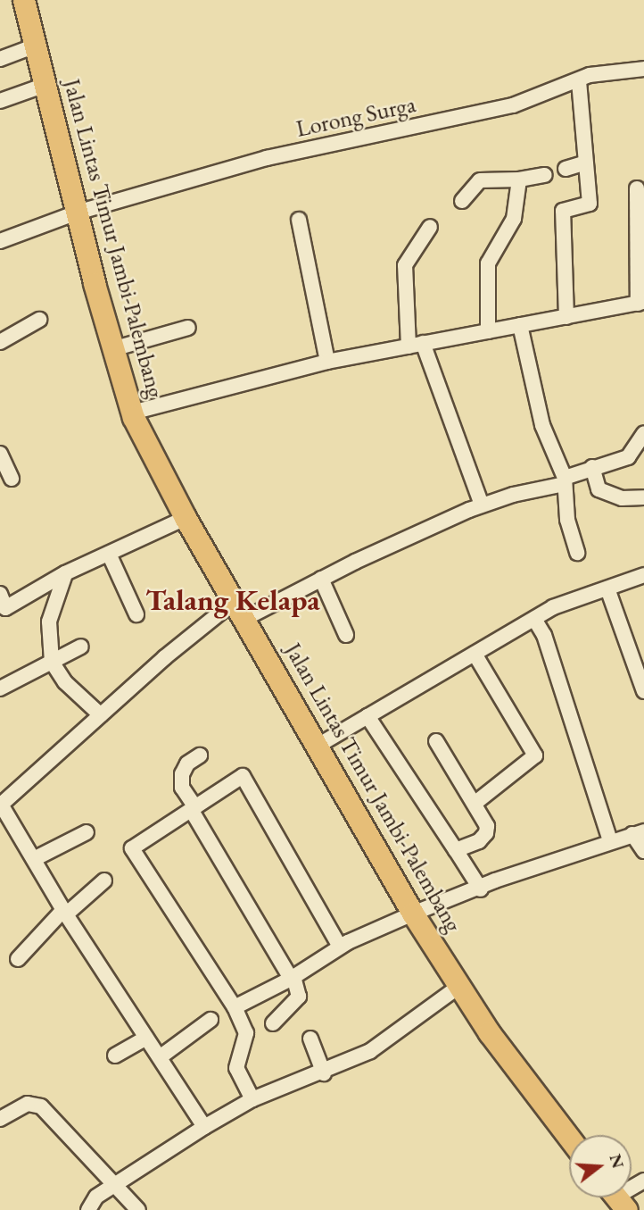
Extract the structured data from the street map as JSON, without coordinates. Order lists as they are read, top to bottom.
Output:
{
  "streets": {
    "highway": ["Jalan Lintas Timur Jambi-Palembang"],
    "street": ["Lorong Surga"]
  },
  "crossings": [
    ["Lorong Surga", "Jalan Lintas Timur Jambi-Palembang"]
  ],
  "districts": ["Talang Kelapa"],
  "north": "right"
}
